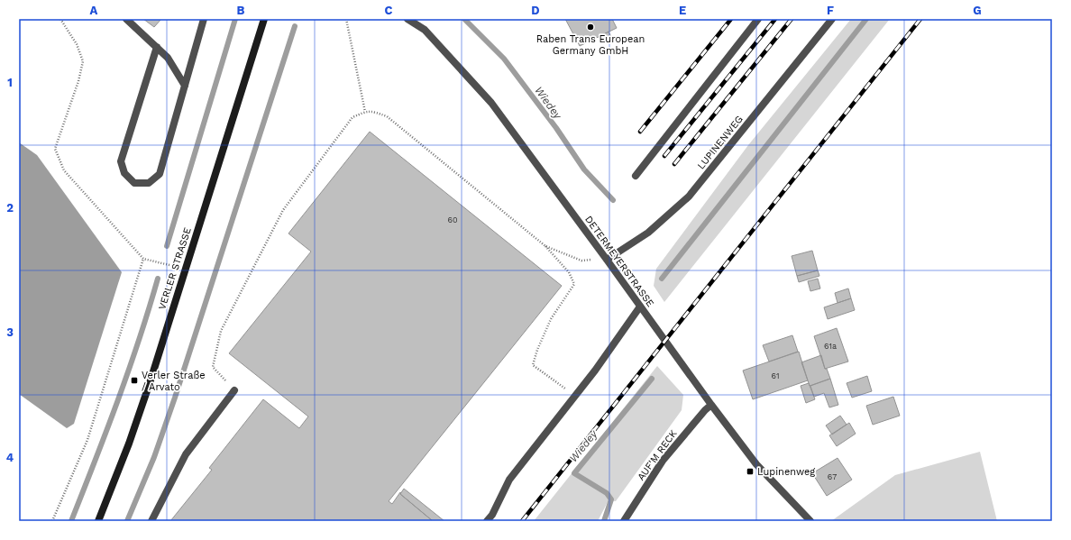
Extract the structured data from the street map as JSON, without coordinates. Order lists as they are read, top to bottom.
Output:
{
  "streets": {
    "main road": ["VERLER STRASSE"],
    "street": ["LUPINENWEG", "DETERMEYERSTRASSE", "AUF'M RECK"]
  },
  "crossings": [
    ["LUPINENWEG", "DETERMEYERSTRASSE"],
    ["DETERMEYERSTRASSE", "AUF'M RECK"]
  ],
  "water": ["Wiedey"],
  "places": {
    "other": ["Raben Trans European Germany GmbH"],
    "transit": ["Verler Straße / Arvato", "Lupinenweg"]
  },
  "house_numbers": [
    "60",
    "61a",
    "61",
    "67"
  ],
  "grid": {
    "columns": [
      "A",
      "B",
      "C",
      "D",
      "E",
      "F",
      "G"
    ],
    "rows": [
      "1",
      "2",
      "3",
      "4"
    ]
  }
}
